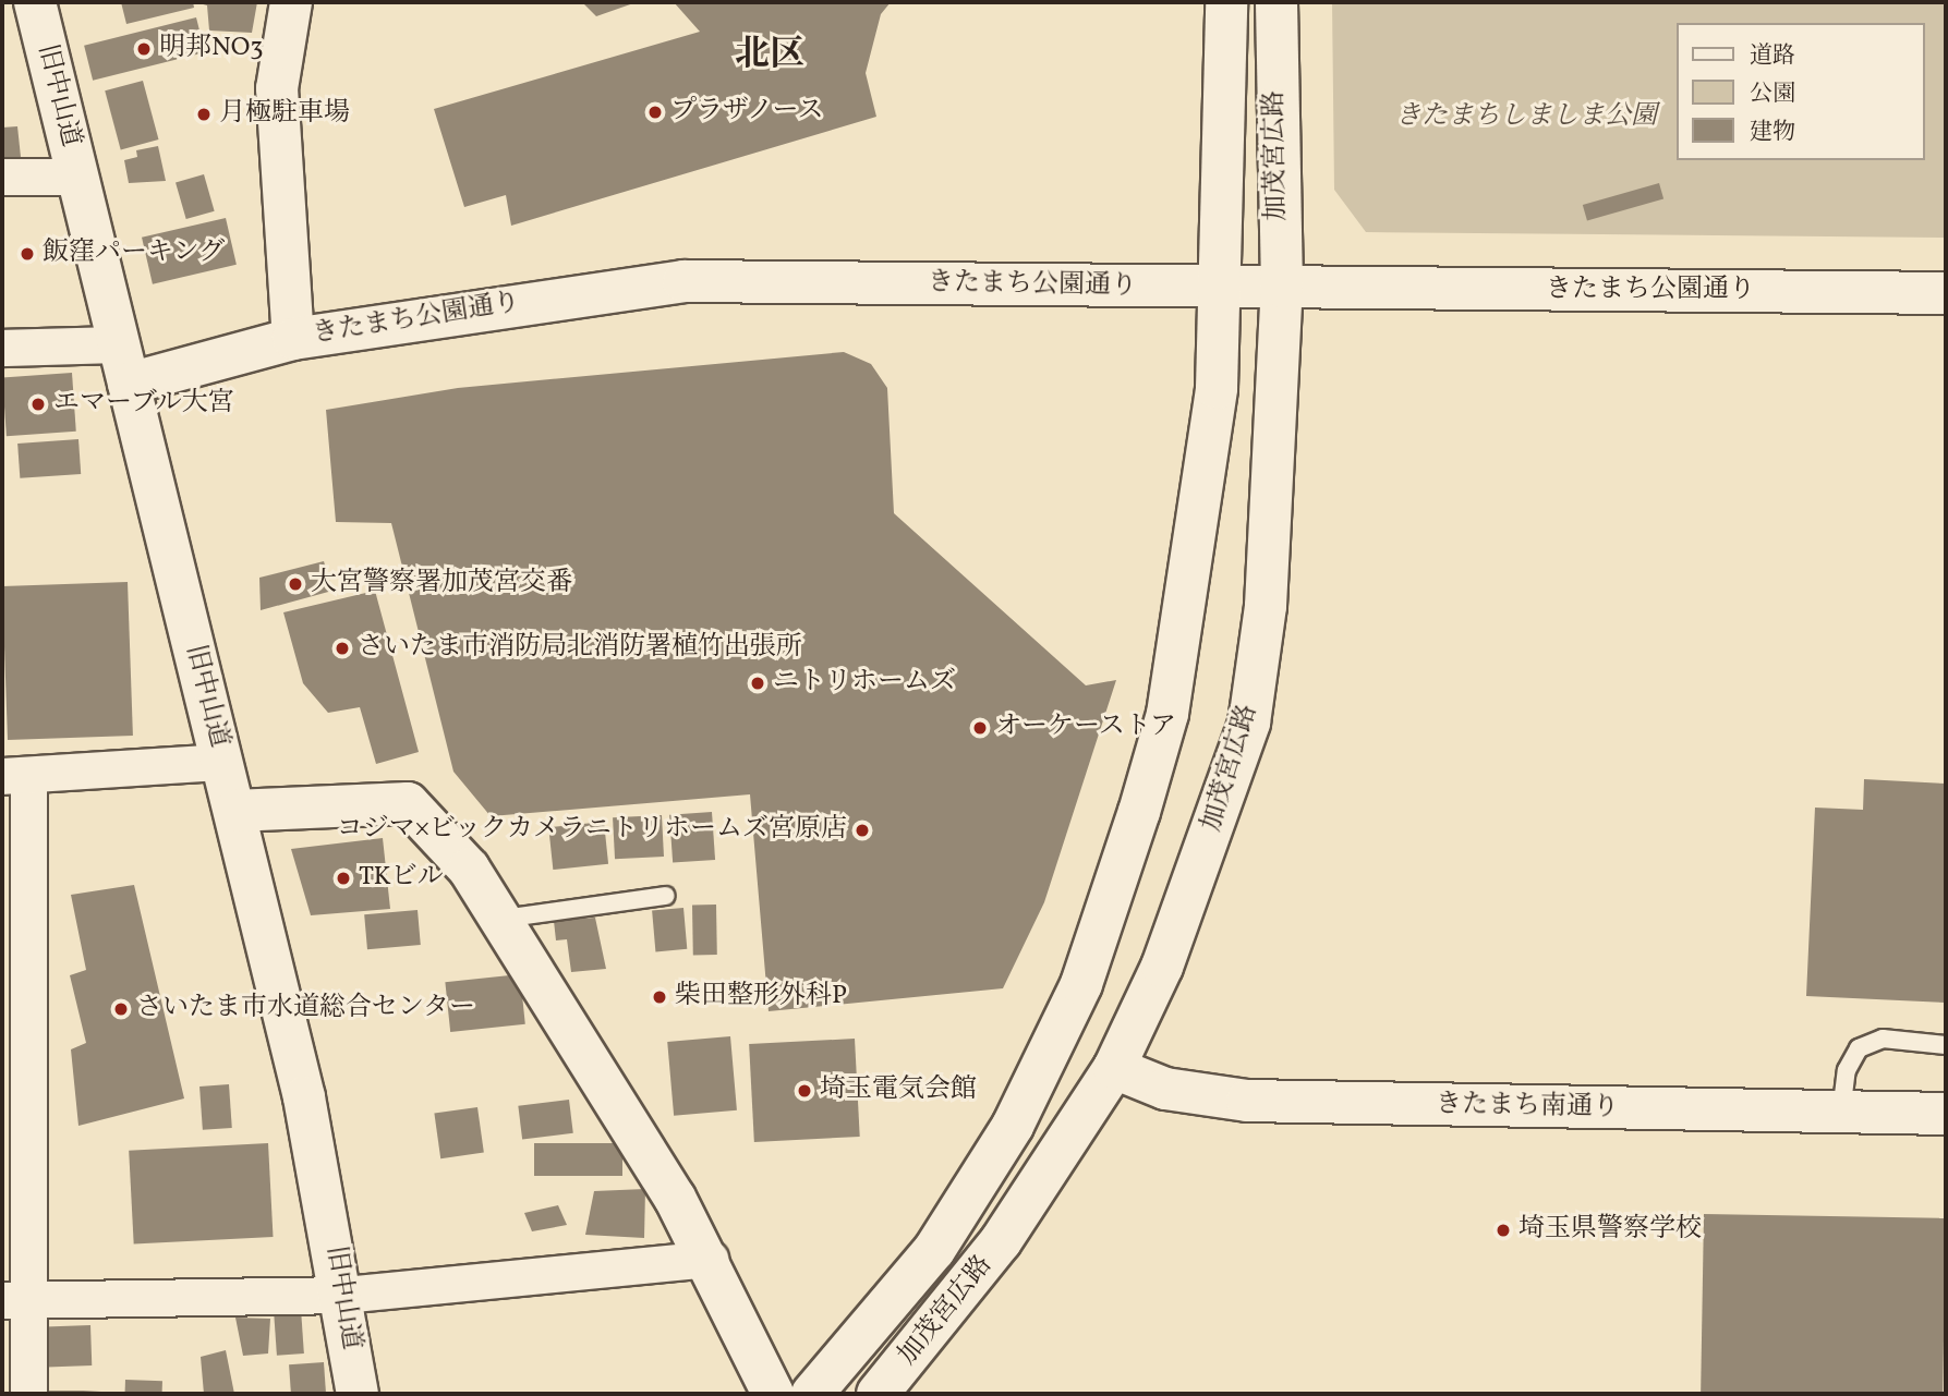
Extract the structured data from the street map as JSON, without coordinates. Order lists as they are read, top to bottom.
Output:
{
  "streets": {
    "street": [
      "旧中山道",
      "加茂宮広路",
      "きたまち公園通り",
      "きたまち南通り"
    ]
  },
  "crossings": [
    ["旧中山道", "きたまち公園通り"],
    ["加茂宮広路", "きたまち公園通り"],
    ["加茂宮広路", "きたまち南通り"]
  ],
  "districts": ["北区"],
  "parks": ["きたまちしましま公園"],
  "places": [
    "明邦NO3",
    "プラザノース",
    "月極駐車場",
    "飯窪パーキング",
    "エマーブル大宮",
    "大宮警察署加茂宮交番",
    "さいたま市消防局北消防署植竹出張所",
    "ニトリホームズ",
    "オーケーストア",
    "コジマ×ビックカメラニトリホームズ宮原店",
    "TKビル",
    "柴田整形外科P",
    "さいたま市水道総合センター",
    "埼玉電気会館",
    "埼玉県警察学校"
  ],
  "legend": ["道路", "公園", "建物"]
}
